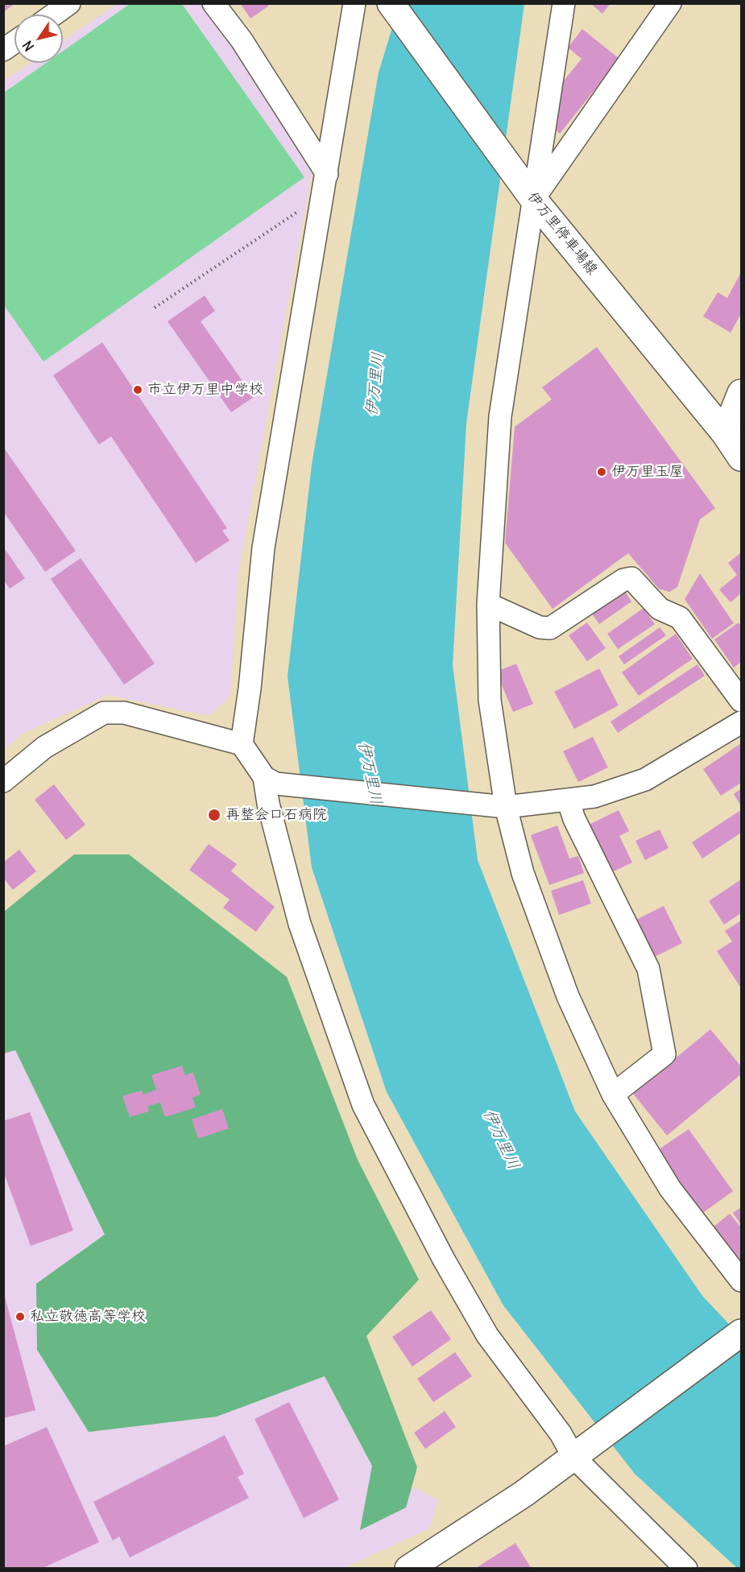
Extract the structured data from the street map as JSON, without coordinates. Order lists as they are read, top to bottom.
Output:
{
  "streets": {
    "main road": ["伊万里停車場線"]
  },
  "water": ["伊万里川"],
  "places": [
    "市立伊万里中学校",
    "伊万里玉屋",
    "再整会口石病院",
    "私立敬徳高等学校"
  ],
  "north": "bottom left"
}
